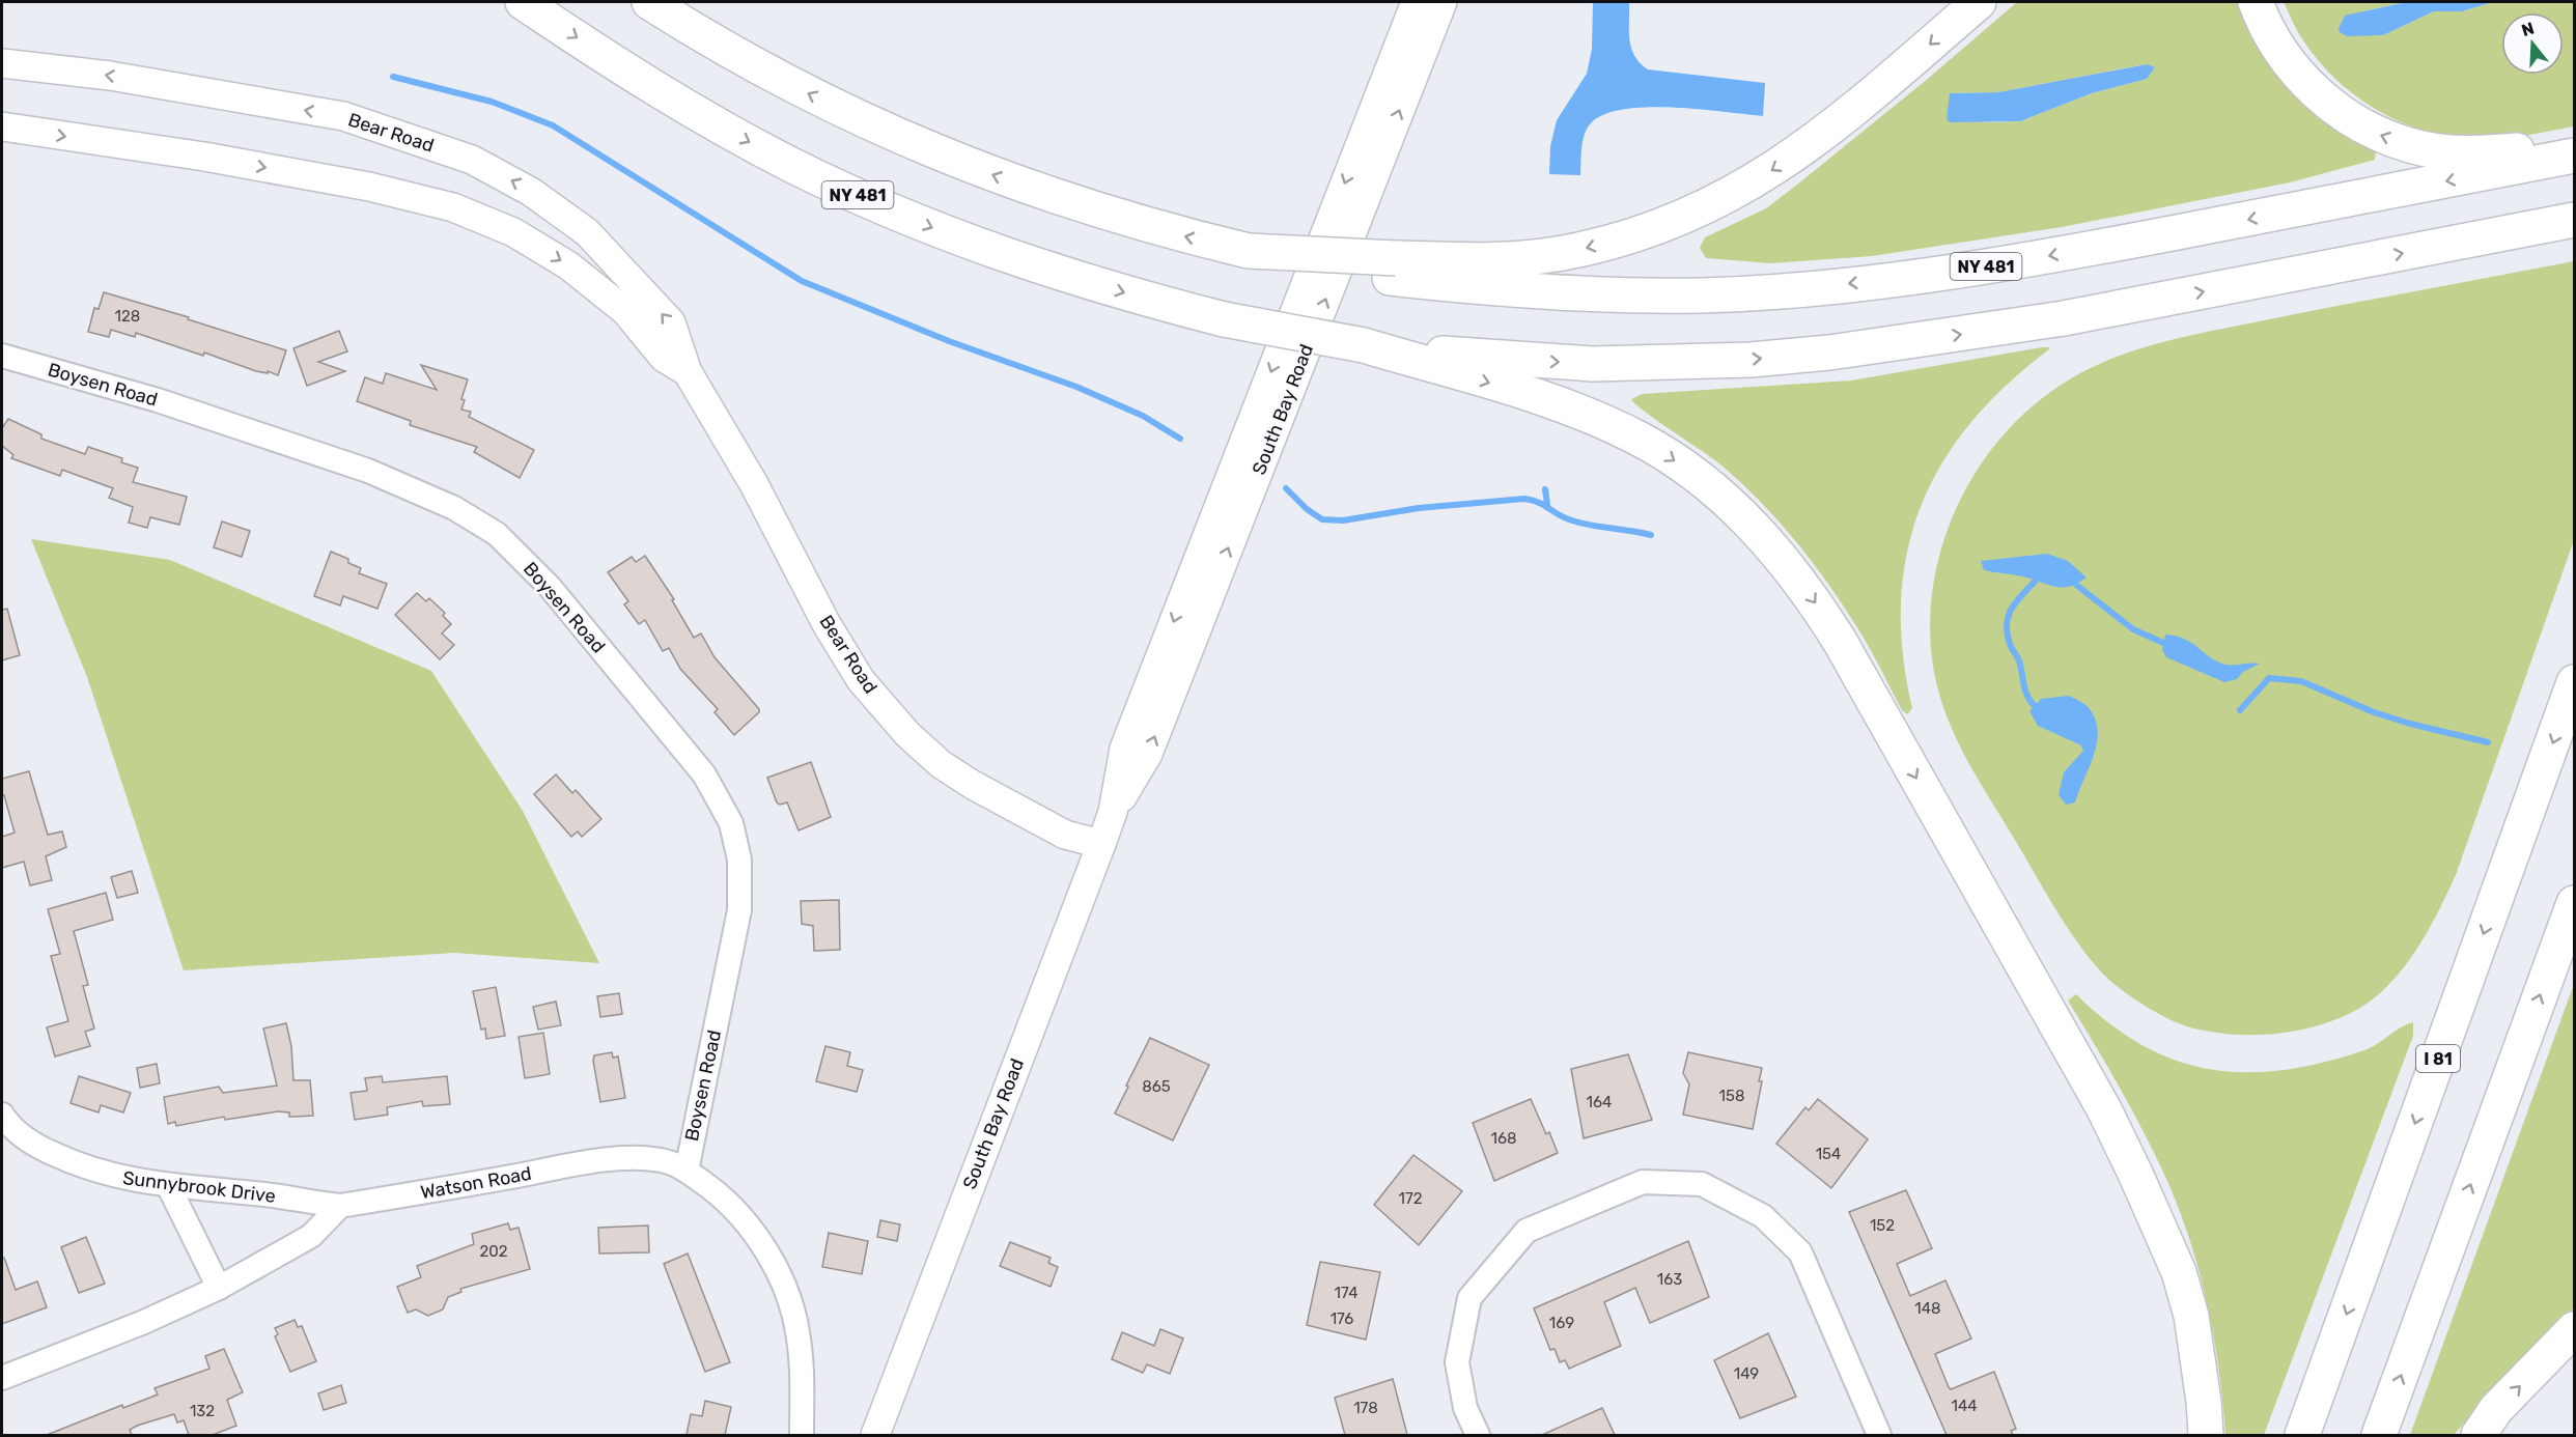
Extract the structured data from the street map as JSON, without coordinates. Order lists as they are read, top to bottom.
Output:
{
  "streets": {
    "highway": ["NY 481", "I 81"],
    "street": [
      "Bear Road",
      "Boysen Road",
      "South Bay Road",
      "Watson Road",
      "Sunnybrook Drive"
    ]
  },
  "crossings": [
    ["Bear Road", "South Bay Road"],
    ["Boysen Road", "Watson Road"],
    ["Watson Road", "Sunnybrook Drive"]
  ],
  "house_numbers": [
    "128",
    "865",
    "158",
    "164",
    "168",
    "154",
    "172",
    "152",
    "202",
    "163",
    "174",
    "148",
    "176",
    "169",
    "149",
    "144",
    "178",
    "132"
  ],
  "north": "top"
}
